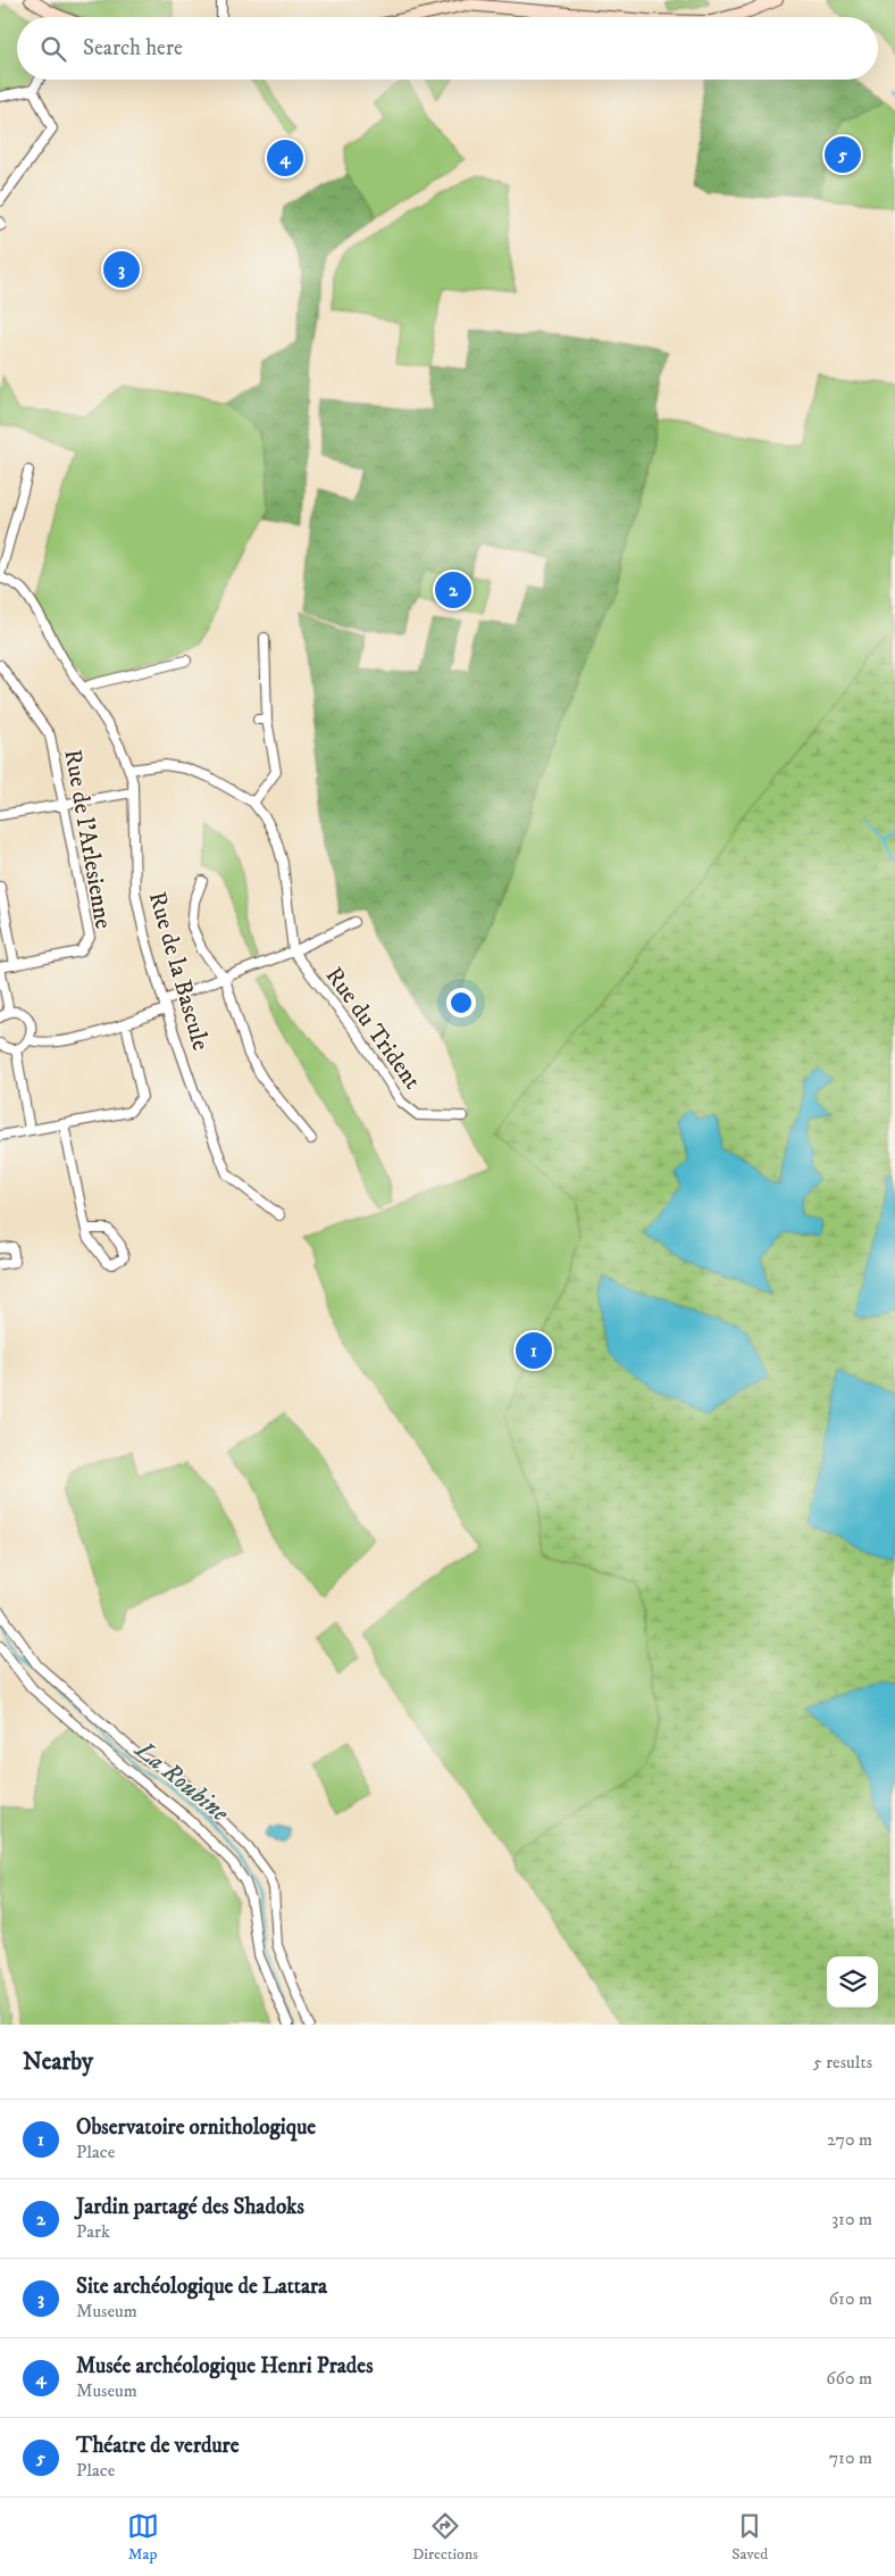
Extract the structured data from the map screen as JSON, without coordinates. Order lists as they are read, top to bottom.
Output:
{
  "streets": {
    "street": ["Rue de l'Arlesienne", "Rue de la Bascule", "Rue du Trident"]
  },
  "water": ["La Roubine"],
  "page": {
    "search": "Search here",
    "pins": [
      "5",
      "4",
      "3",
      "2",
      "1"
    ],
    "heading": ["Nearby", "5 results"],
    "list": [
      {
        "mark": "1",
        "name": "Observatoire ornithologique",
        "note": "Place",
        "value": "270 m"
      },
      {
        "mark": "2",
        "name": "Jardin partagé des Shadoks",
        "note": "Park",
        "value": "310 m"
      },
      {
        "mark": "3",
        "name": "Site archéologique de Lattara",
        "note": "Museum",
        "value": "610 m"
      },
      {
        "mark": "4",
        "name": "Musée archéologique Henri Prades",
        "note": "Museum",
        "value": "660 m"
      },
      {
        "mark": "5",
        "name": "Théatre de verdure",
        "note": "Place",
        "value": "710 m"
      }
    ],
    "nav": ["Map", "Directions", "Saved"]
  }
}
